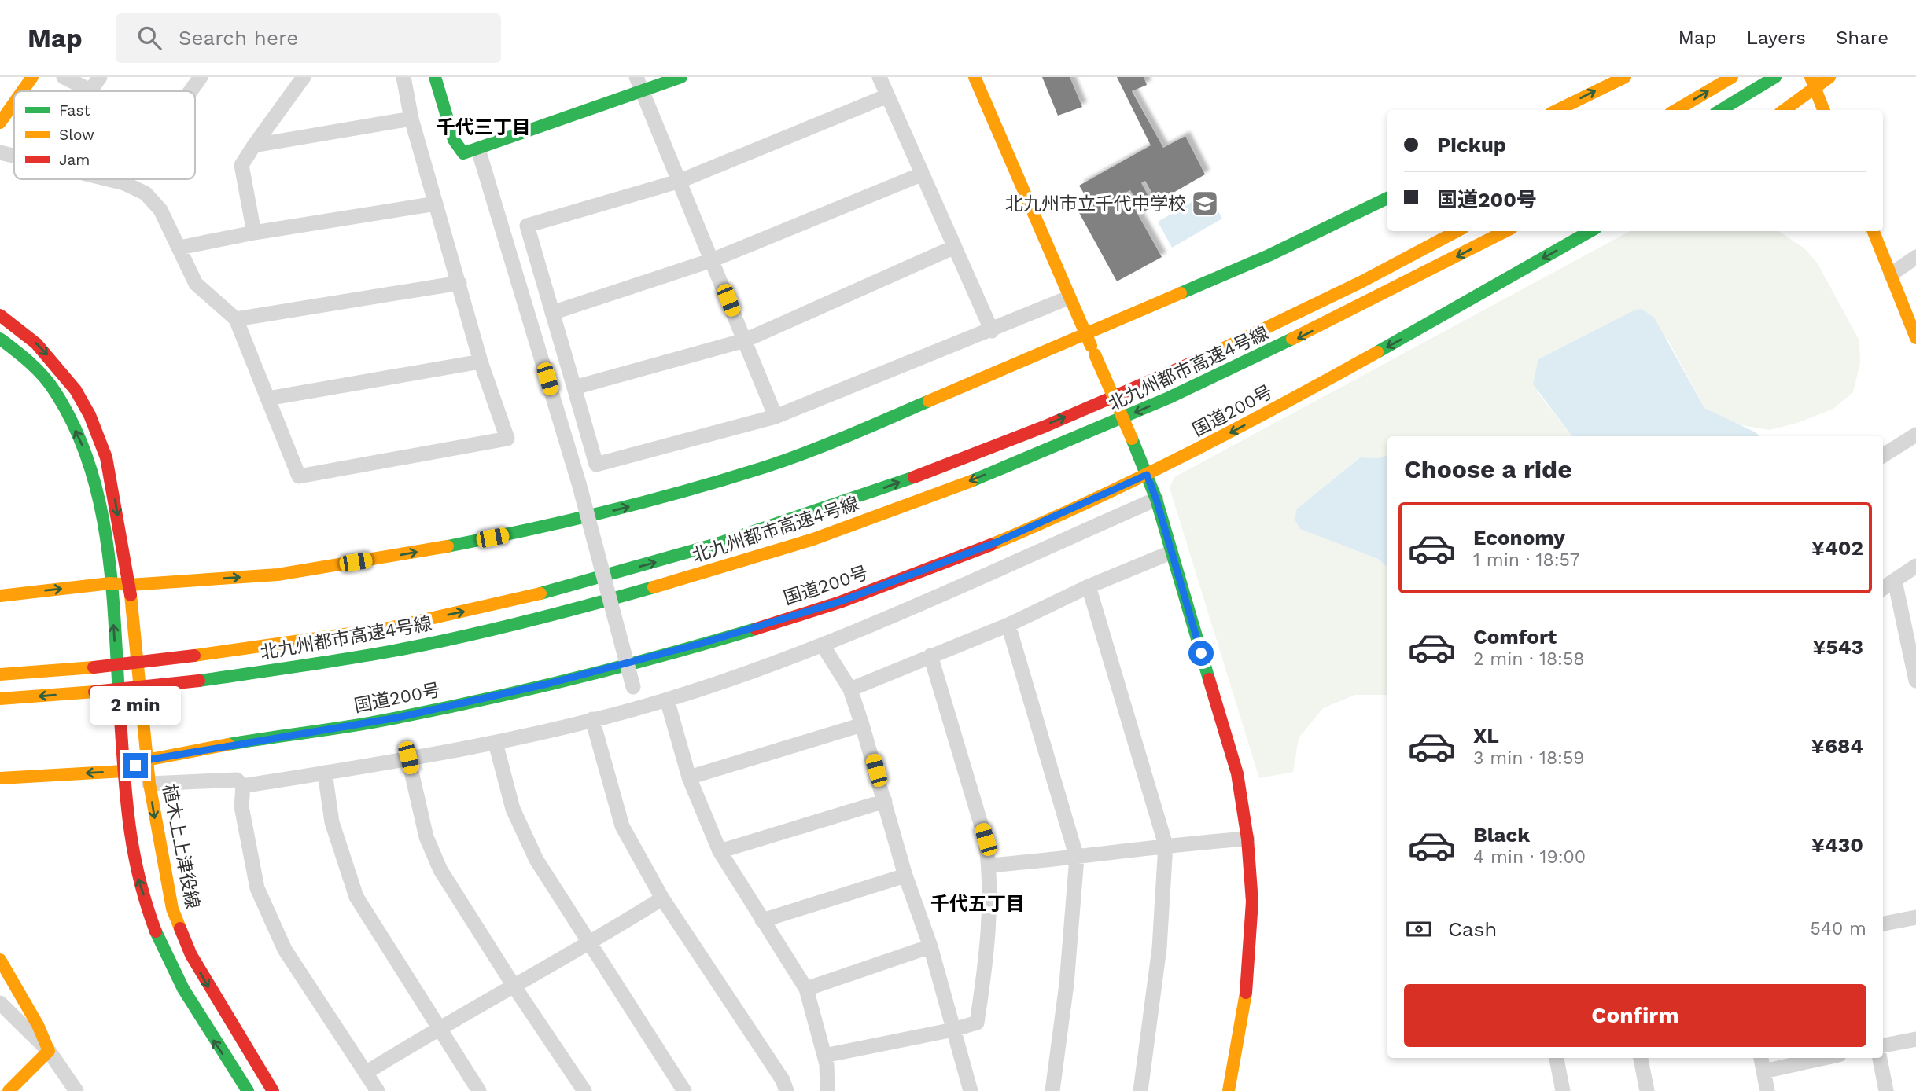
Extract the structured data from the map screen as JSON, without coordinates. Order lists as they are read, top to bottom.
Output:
{
  "streets": {
    "main road": ["北九州都市高速4号線", "国道200号", "植木上上津役線"]
  },
  "crossings": [
    ["国道200号", "植木上上津役線"]
  ],
  "one_way": ["国道200号"],
  "districts": ["千代三丁目", "千代五丁目"],
  "places": {
    "school or university": ["北九州市立千代中学校"]
  },
  "legend": ["Fast", "Slow", "Jam"],
  "page": {
    "header": "Map",
    "search": "Search here",
    "nav": ["Map", "Layers", "Share"],
    "banner": ["Pickup", "国道200号"],
    "heading": "Choose a ride",
    "list": [
      {
        "name": "Economy",
        "note": "1 min · 18:57",
        "value": "¥402"
      },
      {
        "name": "Comfort",
        "note": "2 min · 18:58",
        "value": "¥543"
      },
      {
        "name": "XL",
        "note": "3 min · 18:59",
        "value": "¥684"
      },
      {
        "name": "Black",
        "note": "4 min · 19:00",
        "value": "¥430"
      }
    ],
    "bubble": "2 min",
    "pay": ["Cash", "540 m"],
    "buttons": "Confirm"
  }
}
